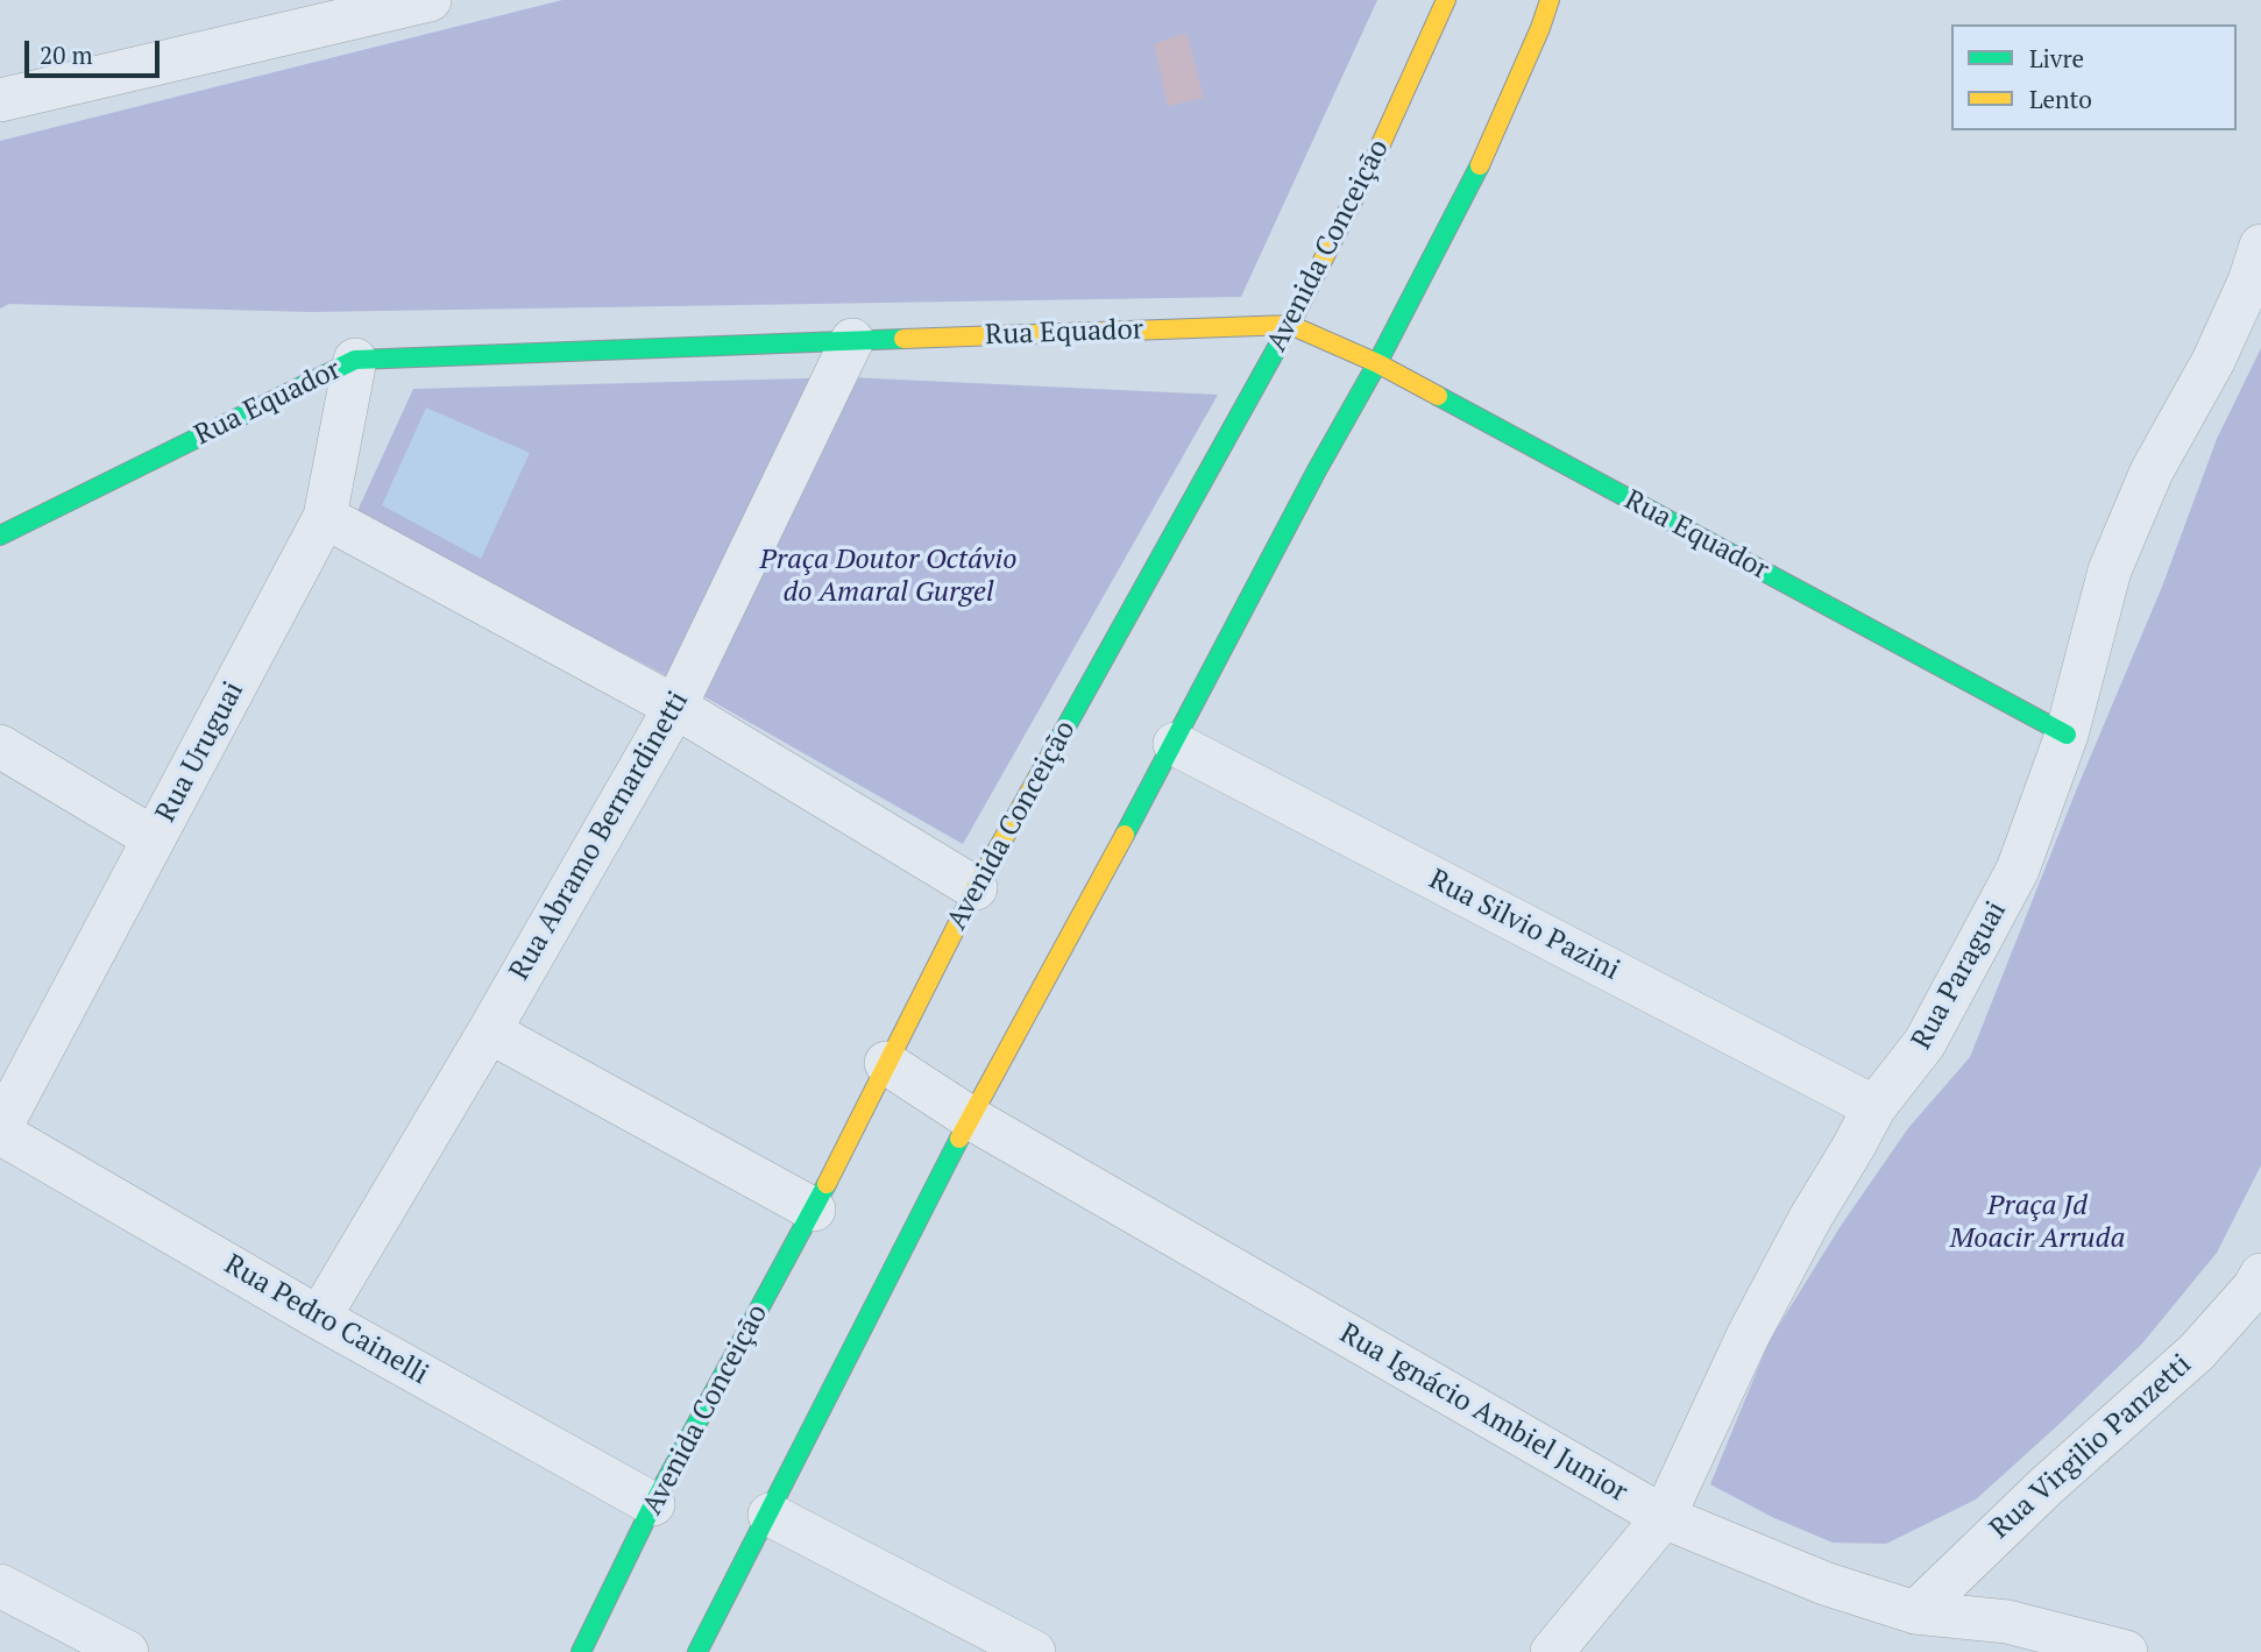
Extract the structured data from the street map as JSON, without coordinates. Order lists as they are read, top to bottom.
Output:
{
  "streets": {
    "main road": ["Avenida Conceição", "Rua Equador"],
    "street": [
      "Rua Uruguai",
      "Rua Abramo Bernardinetti",
      "Rua Silvio Pazini",
      "Rua Paraguai",
      "Rua Pedro Cainelli",
      "Rua Ignácio Ambiel Junior",
      "Rua Virgilio Panzetti"
    ]
  },
  "crossings": [
    ["Avenida Conceição", "Rua Equador"],
    ["Avenida Conceição", "Rua Pedro Cainelli"],
    ["Avenida Conceição", "Rua Ignácio Ambiel Junior"],
    ["Rua Equador", "Rua Uruguai"],
    ["Rua Equador", "Rua Abramo Bernardinetti"],
    ["Rua Equador", "Rua Paraguai"],
    ["Rua Uruguai", "Rua Pedro Cainelli"],
    ["Rua Abramo Bernardinetti", "Rua Pedro Cainelli"],
    ["Rua Silvio Pazini", "Rua Paraguai"],
    ["Rua Paraguai", "Rua Ignácio Ambiel Junior"],
    ["Rua Ignácio Ambiel Junior", "Rua Virgilio Panzetti"]
  ],
  "parks": ["Praça Doutor Octávio do Amaral Gurgel", "Praça Jd Moacir Arruda"],
  "legend": ["Livre", "Lento"],
  "scale_bar": "20 m"
}
